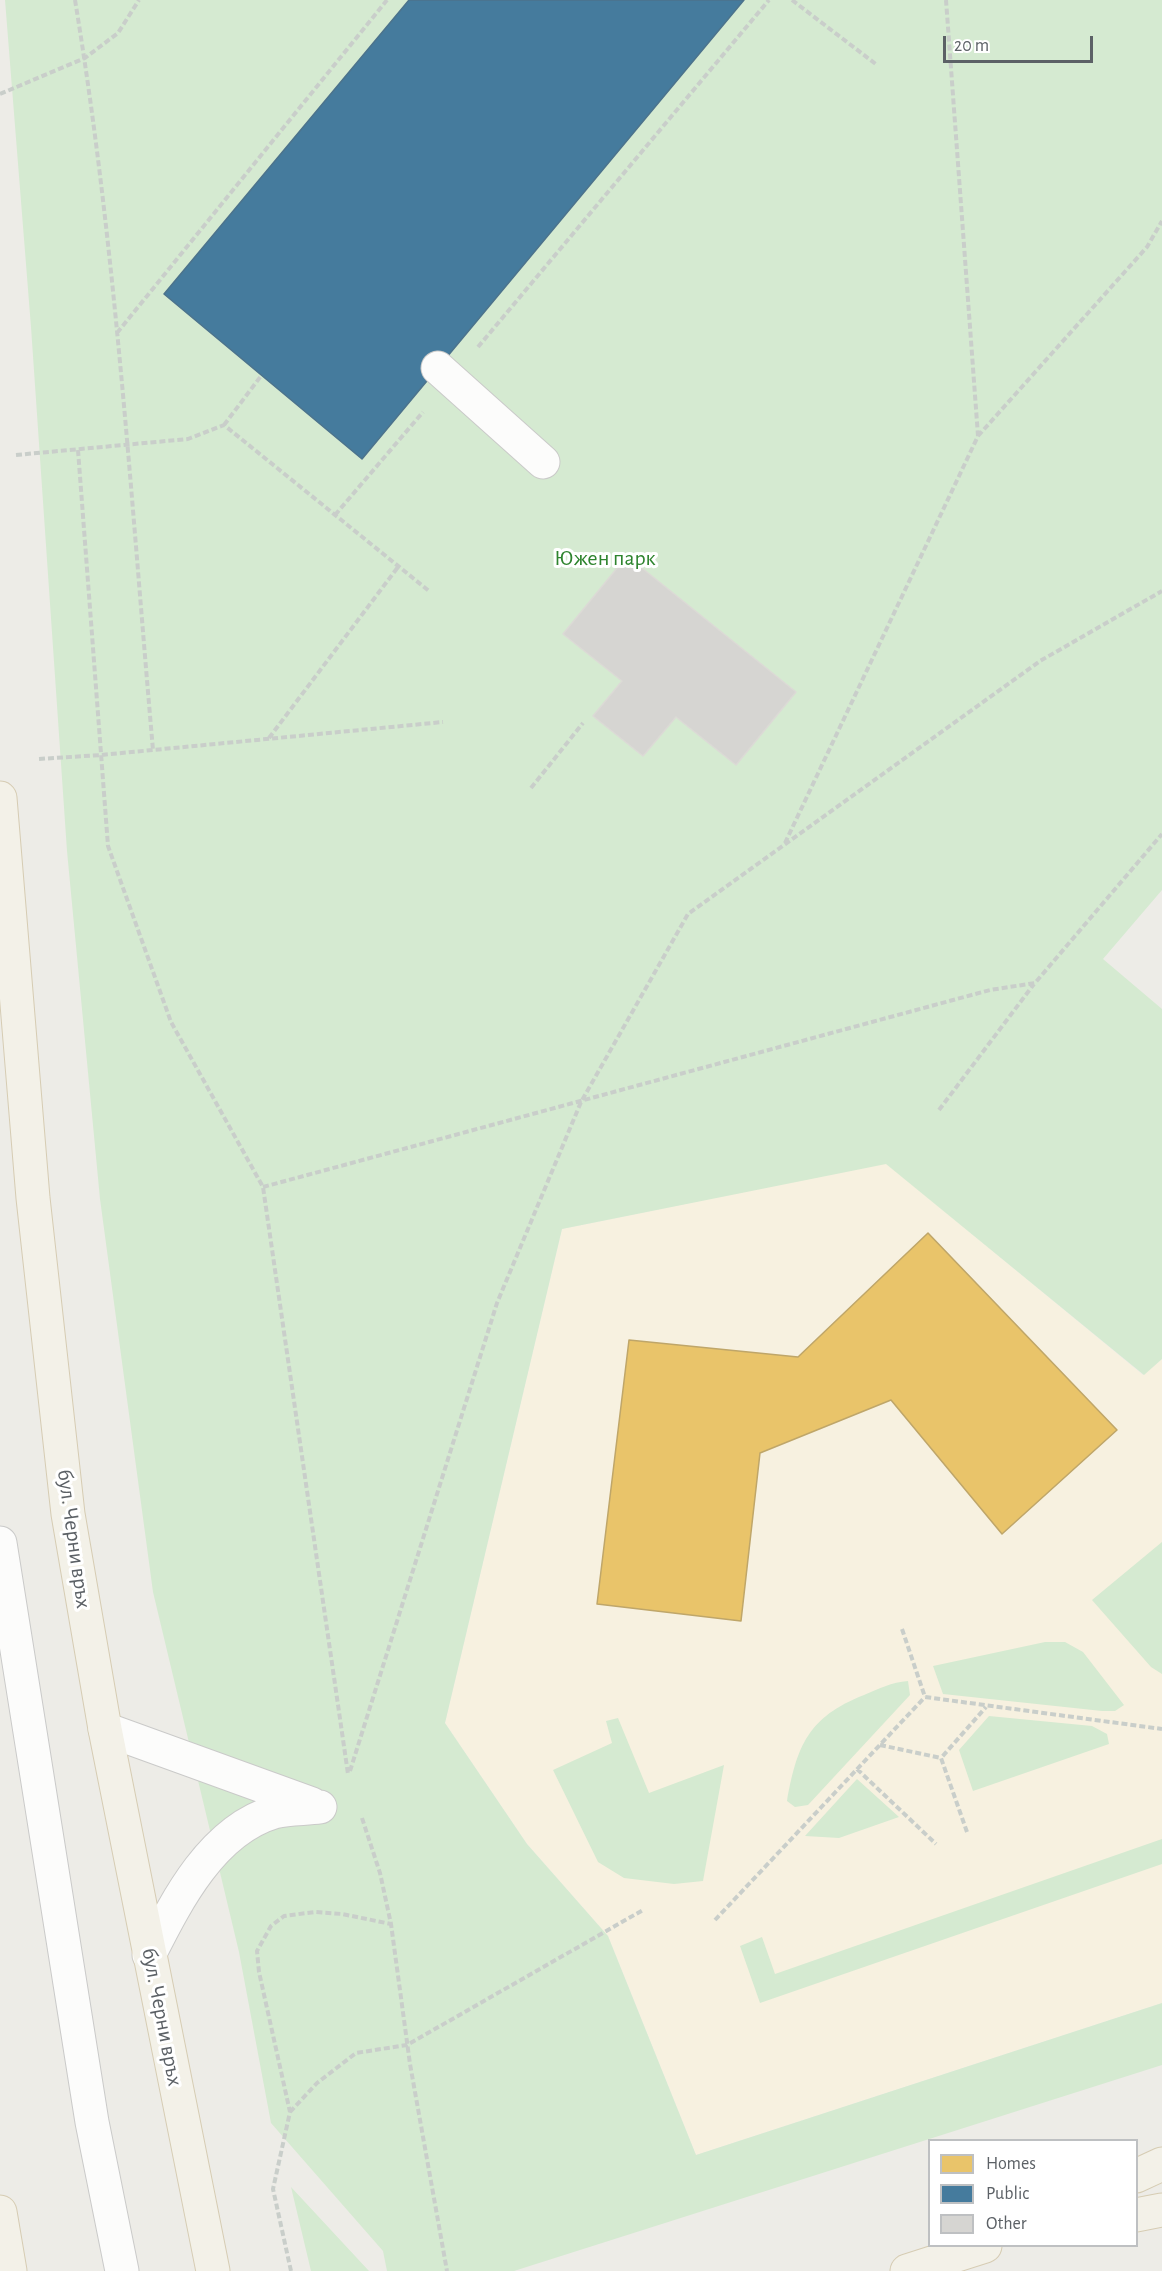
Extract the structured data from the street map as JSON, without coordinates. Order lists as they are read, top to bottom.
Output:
{
  "streets": {
    "main road": ["бул. Черни връх"]
  },
  "parks": ["Южен парк"],
  "legend": ["Homes", "Public", "Other"],
  "scale_bar": "20 m"
}
